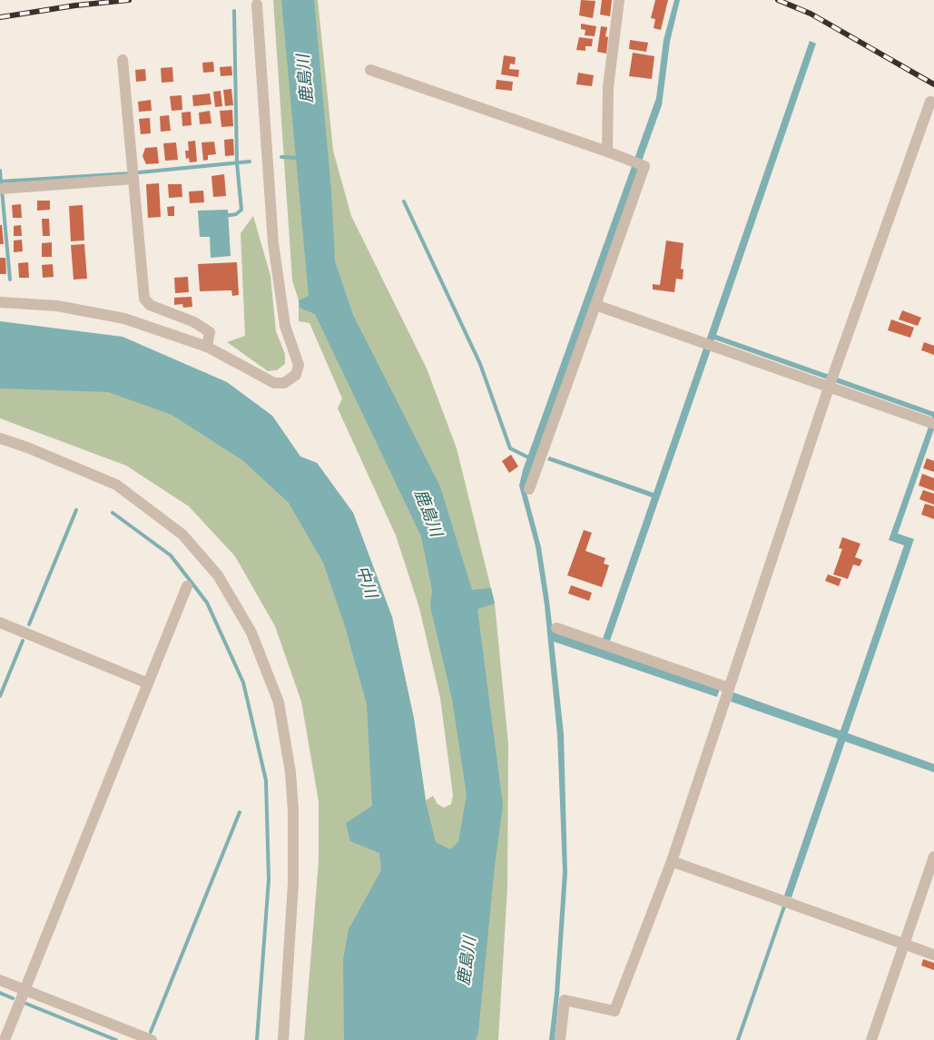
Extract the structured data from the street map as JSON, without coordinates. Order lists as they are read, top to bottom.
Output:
{
  "water": ["鹿島川", "中川"]
}
